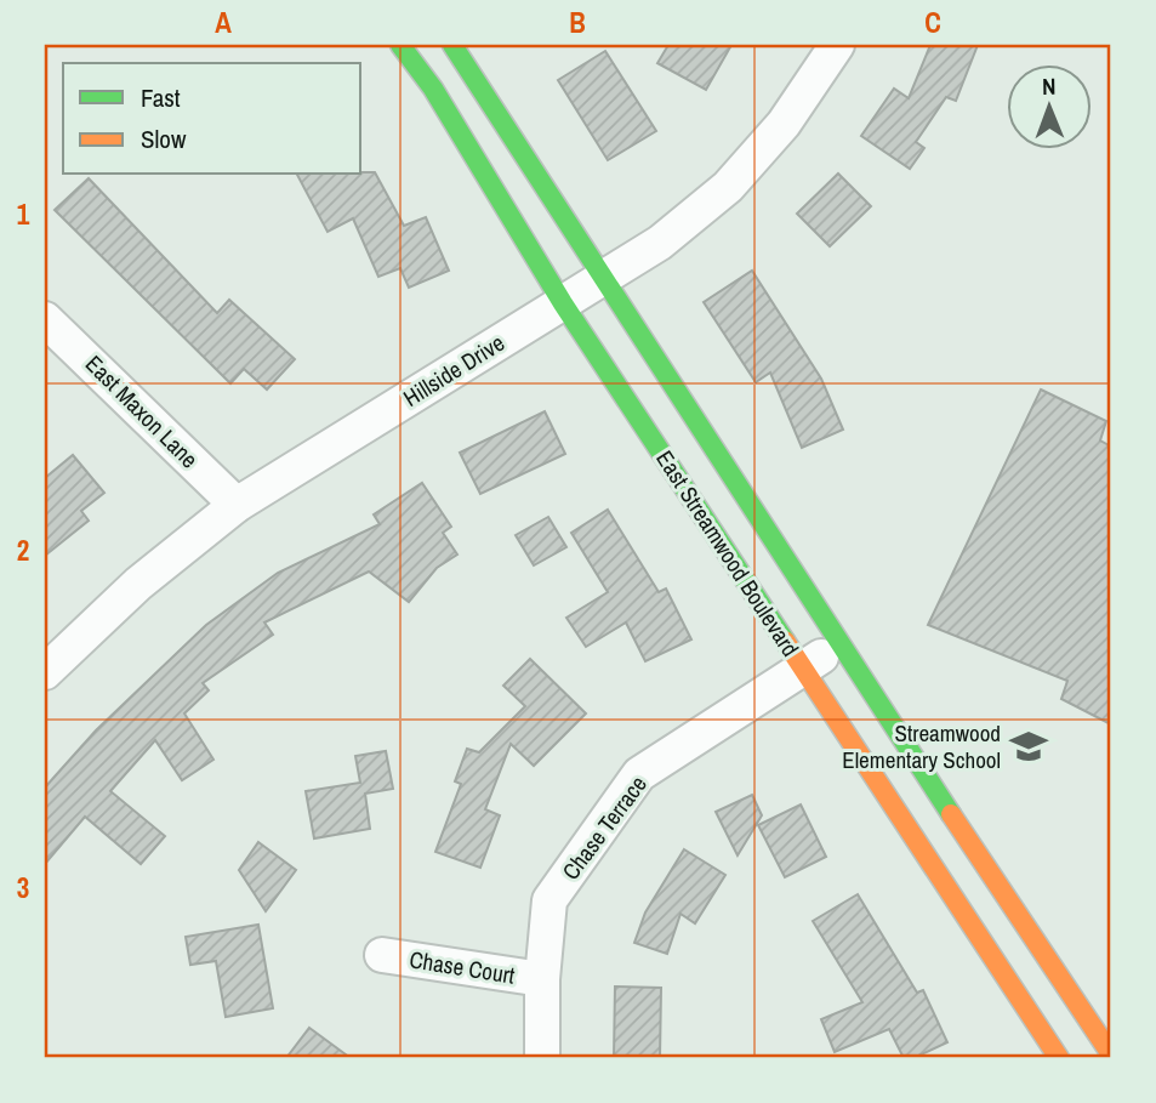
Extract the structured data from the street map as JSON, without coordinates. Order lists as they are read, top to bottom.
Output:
{
  "streets": {
    "street": [
      "Hillside Drive",
      "East Maxon Lane",
      "East Streamwood Boulevard",
      "Chase Terrace",
      "Chase Court"
    ]
  },
  "crossings": [
    ["Hillside Drive", "East Maxon Lane"],
    ["Hillside Drive", "East Streamwood Boulevard"],
    ["East Streamwood Boulevard", "Chase Terrace"],
    ["Chase Terrace", "Chase Court"]
  ],
  "places": {
    "school or university": ["Streamwood Elementary School"]
  },
  "legend": ["Fast", "Slow"],
  "north": "top",
  "grid": {
    "columns": ["A", "B", "C"],
    "rows": ["1", "2", "3"]
  }
}
